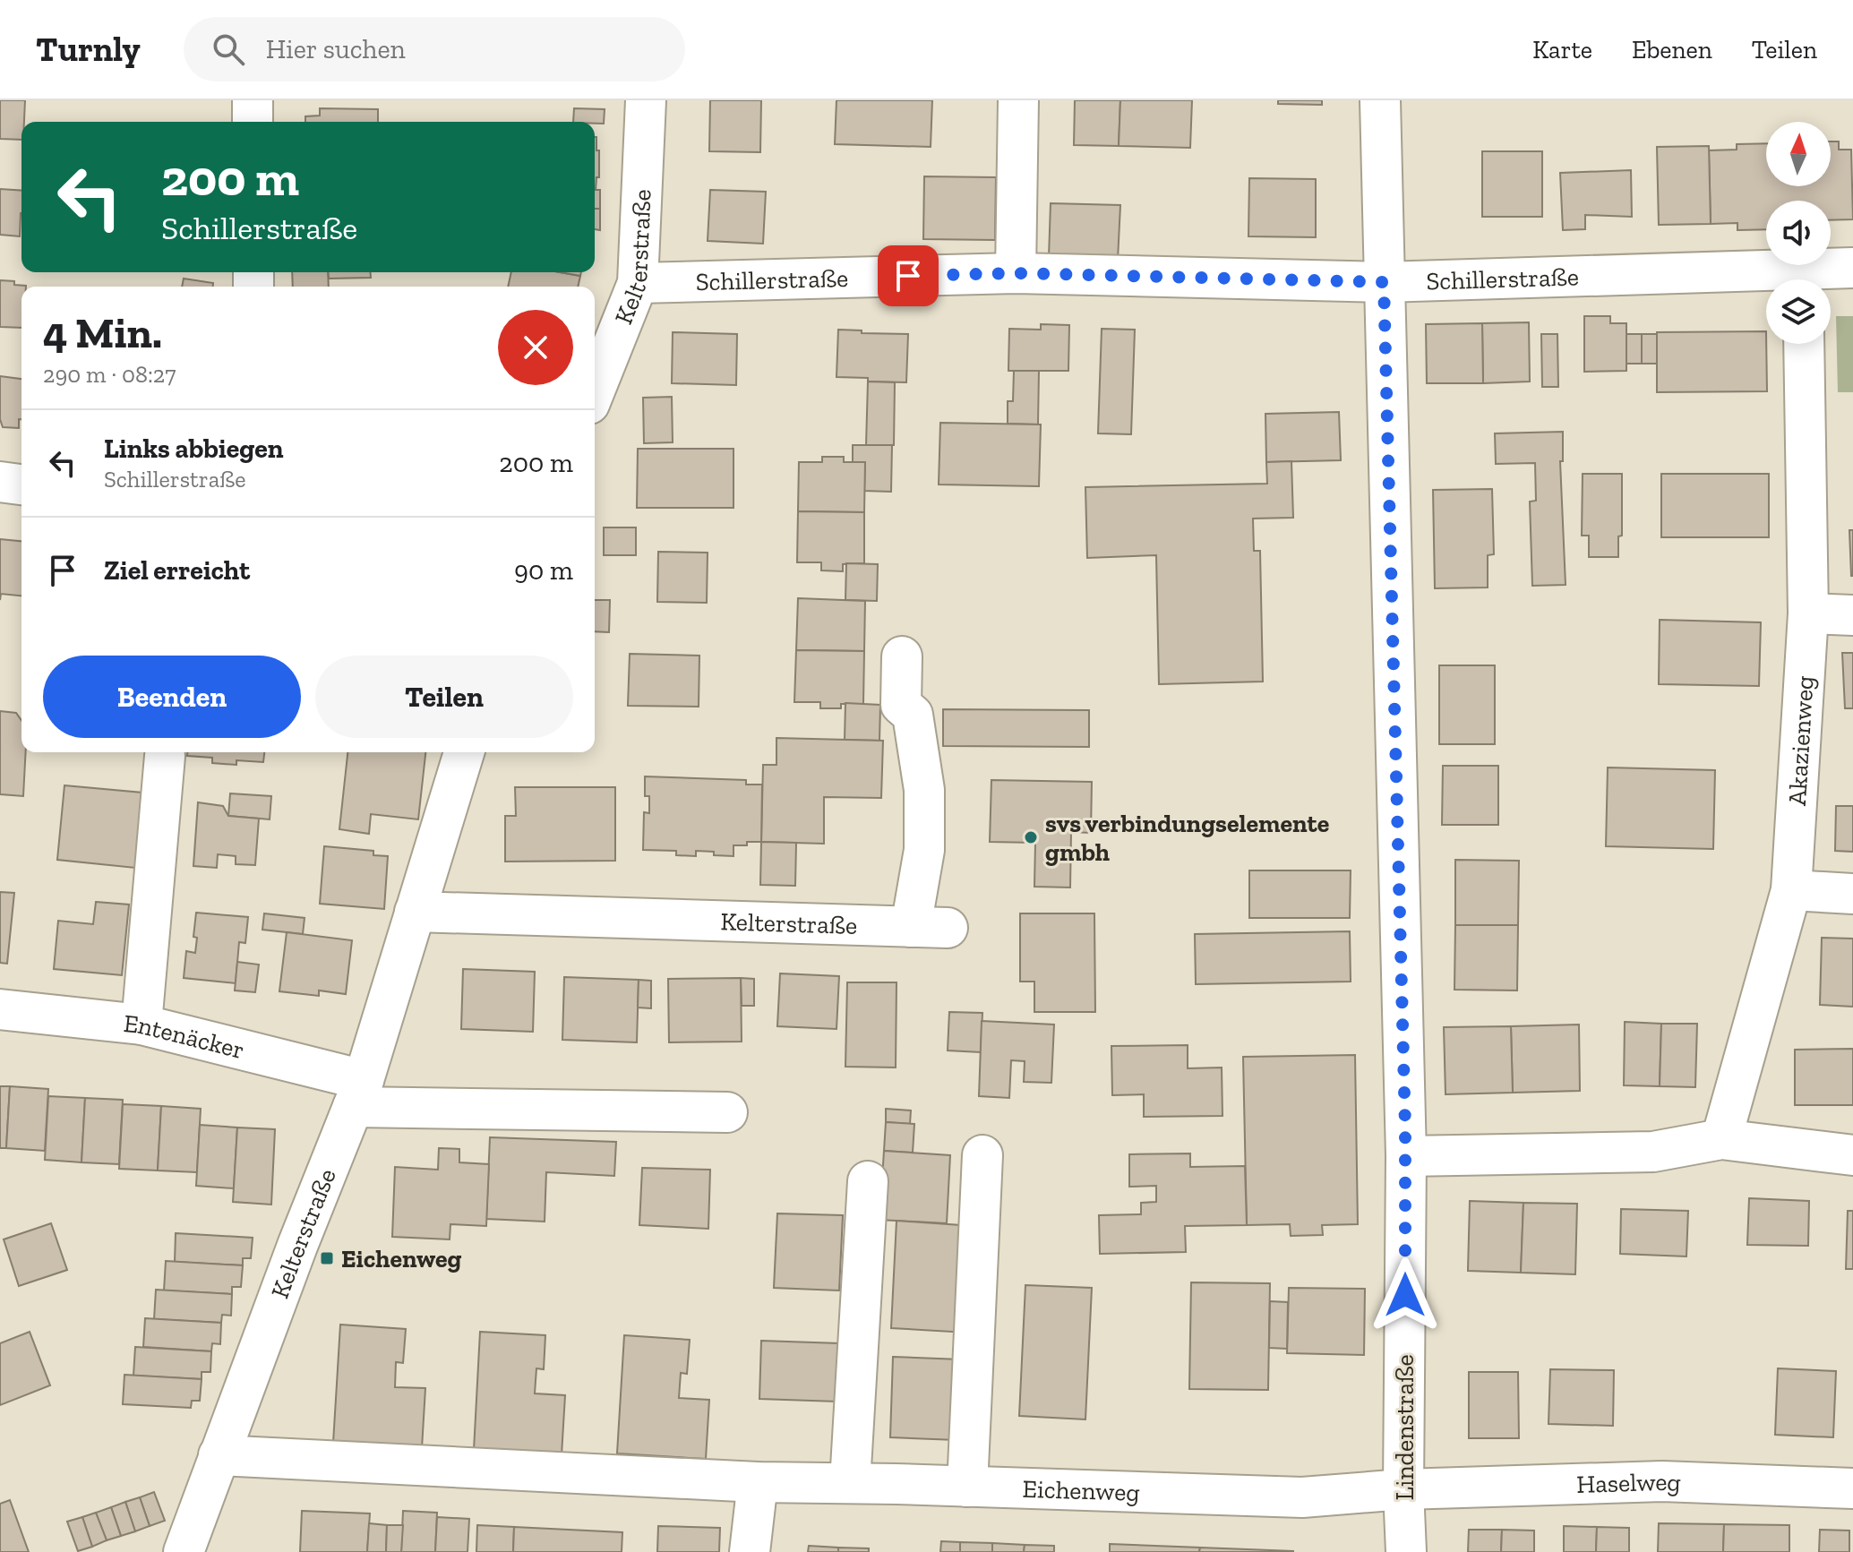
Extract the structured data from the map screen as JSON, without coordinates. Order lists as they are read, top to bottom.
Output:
{
  "streets": {
    "street": [
      "Kelterstraße",
      "Schillerstraße",
      "Akazienweg",
      "Entenäcker",
      "Lindenstraße",
      "Haselweg",
      "Eichenweg"
    ]
  },
  "crossings": [
    ["Kelterstraße", "Schillerstraße"],
    ["Kelterstraße", "Entenäcker"],
    ["Kelterstraße", "Eichenweg"],
    ["Schillerstraße", "Lindenstraße"],
    ["Lindenstraße", "Haselweg"],
    ["Lindenstraße", "Eichenweg"],
    ["Haselweg", "Eichenweg"]
  ],
  "places": {
    "other": ["svs verbindungselemente gmbh"],
    "transit": ["Eichenweg"]
  },
  "north": "top",
  "page": {
    "header": "Turnly",
    "search": "Hier suchen",
    "nav": ["Karte", "Ebenen", "Teilen"],
    "turn": ["200 m", "Schillerstraße"],
    "heading": ["4 Min.", "290 m · 08:27"],
    "list": [
      {
        "name": "Links abbiegen",
        "note": "Schillerstraße",
        "value": "200 m"
      },
      {
        "name": "Ziel erreicht",
        "value": "90 m"
      }
    ],
    "buttons": ["Beenden", "Teilen"]
  }
}
